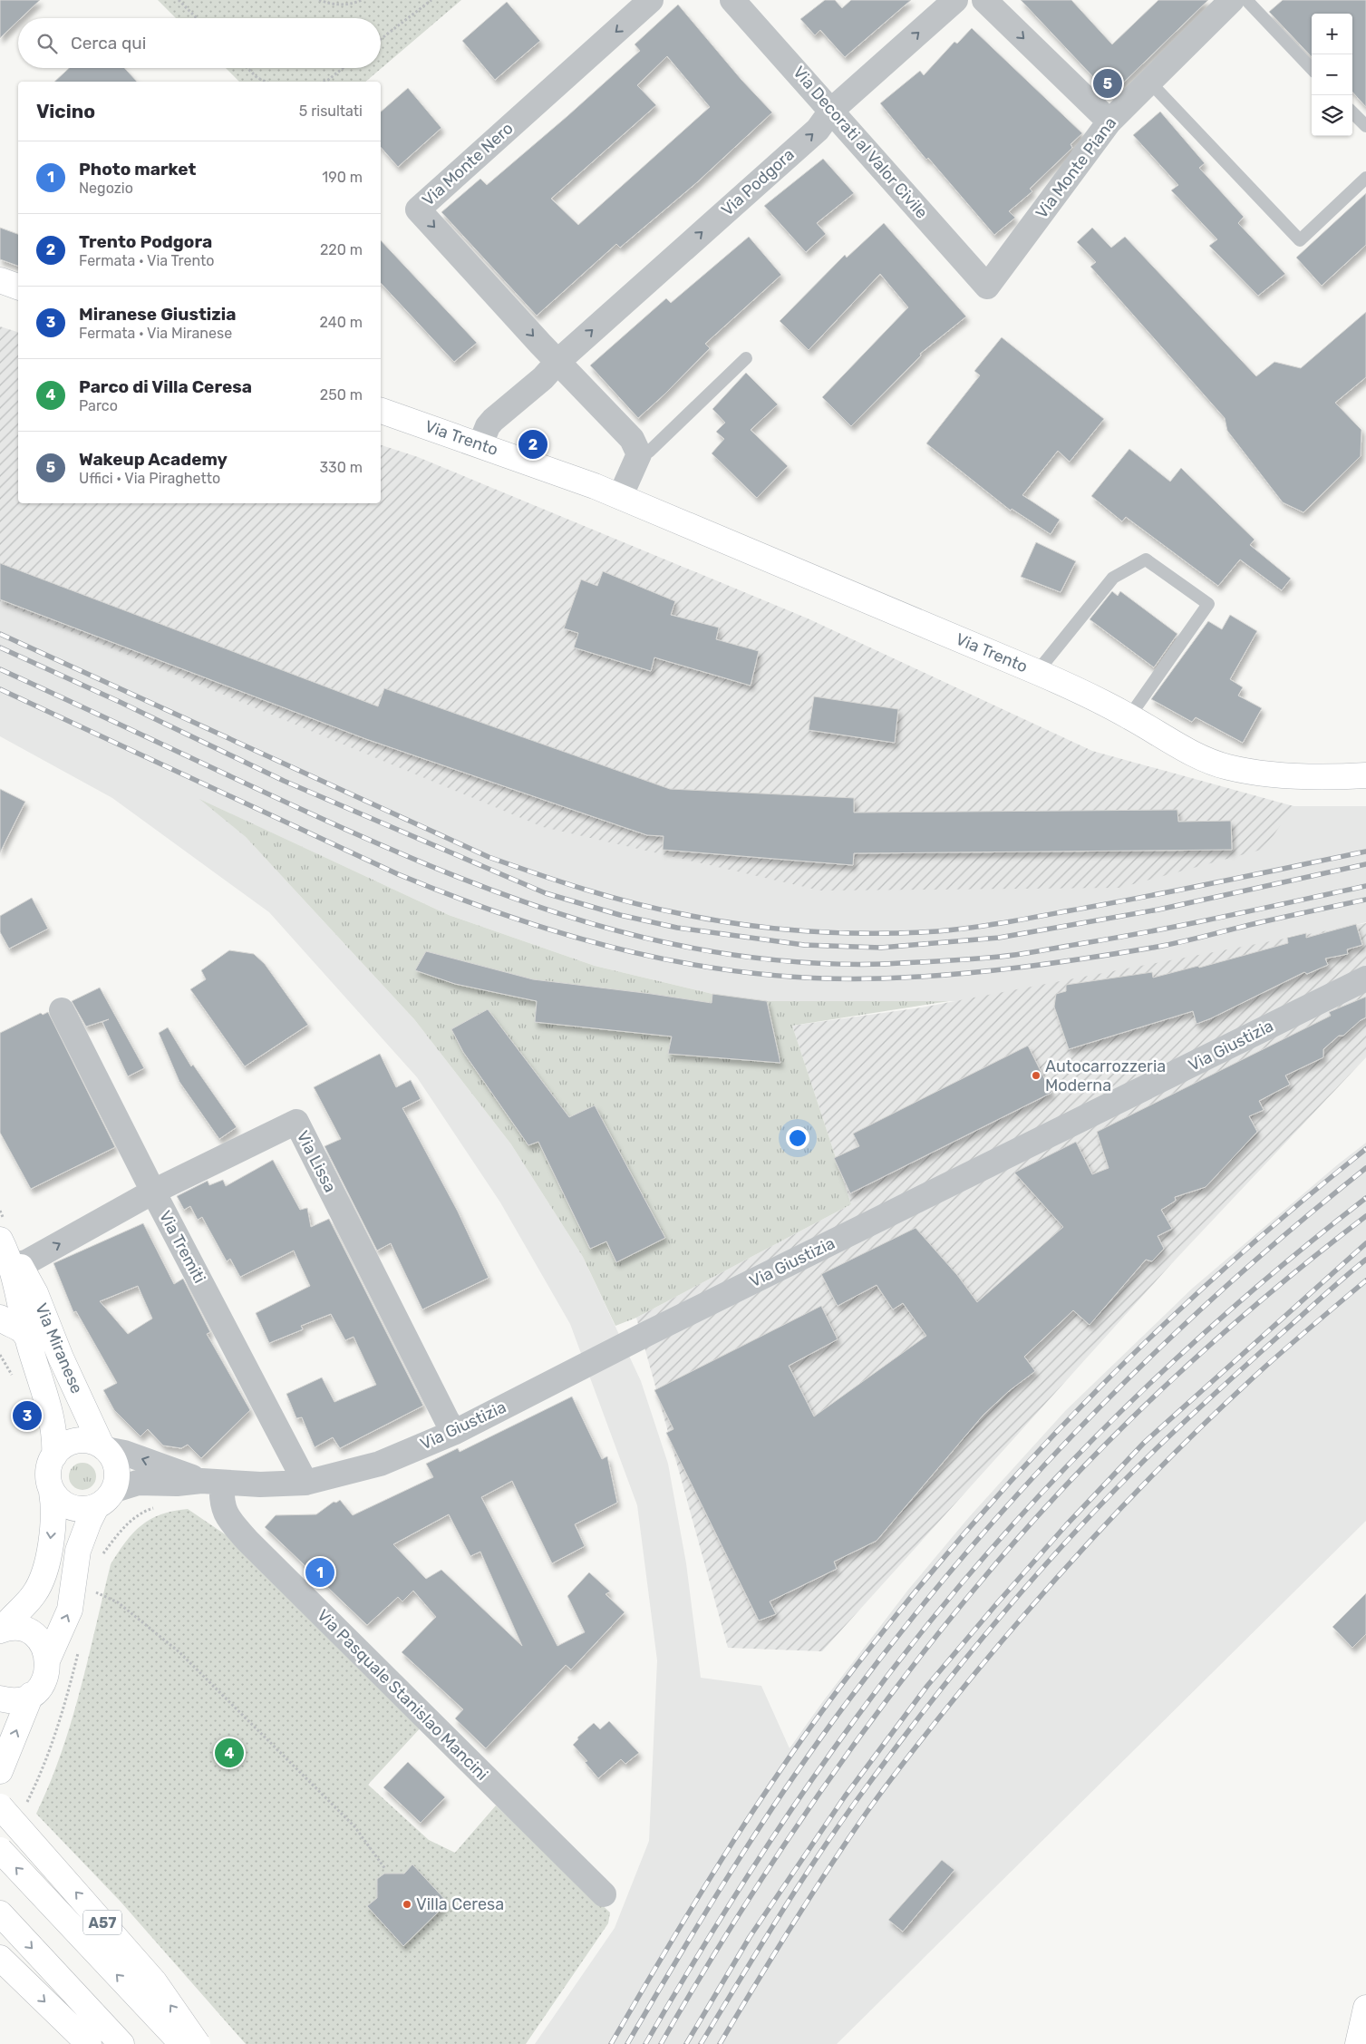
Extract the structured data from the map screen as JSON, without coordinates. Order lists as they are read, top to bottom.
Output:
{
  "streets": {
    "main road": ["Via Trento", "Via Miranese", "A57"],
    "street": [
      "Via Decorati al Valor Civile",
      "Via Monte Nero",
      "Via Monte Piana",
      "Via Podgora",
      "Via Giustizia",
      "Via Lissa",
      "Via Tremiti",
      "Via Pasquale Stanislao Mancini"
    ]
  },
  "crossings": [
    ["Via Decorati al Valor Civile", "Via Monte Piana"],
    ["Via Decorati al Valor Civile", "Via Podgora"],
    ["Via Monte Nero", "Via Podgora"],
    ["Via Podgora", "Via Trento"],
    ["Via Giustizia", "Via Lissa"],
    ["Via Giustizia", "Via Tremiti"],
    ["Via Giustizia", "Via Miranese"],
    ["Via Giustizia", "Via Pasquale Stanislao Mancini"],
    ["Via Lissa", "Via Tremiti"],
    ["Via Lissa", "Via Miranese"]
  ],
  "one_way": ["Via Podgora"],
  "places": ["Autocarrozzeria Moderna", "Villa Ceresa"],
  "page": {
    "map_buttons": ["+", "−"],
    "search": "Cerca qui",
    "pins": [
      "5",
      "2",
      "3",
      "1",
      "4"
    ],
    "heading": ["Vicino", "5 risultati"],
    "list": [
      {
        "mark": "1",
        "name": "Photo market",
        "note": "Negozio",
        "value": "190 m"
      },
      {
        "mark": "2",
        "name": "Trento Podgora",
        "note": "Fermata · Via Trento",
        "value": "220 m"
      },
      {
        "mark": "3",
        "name": "Miranese Giustizia",
        "note": "Fermata · Via Miranese",
        "value": "240 m"
      },
      {
        "mark": "4",
        "name": "Parco di Villa Ceresa",
        "note": "Parco",
        "value": "250 m"
      },
      {
        "mark": "5",
        "name": "Wakeup Academy",
        "note": "Uffici · Via Piraghetto",
        "value": "330 m"
      }
    ]
  }
}
